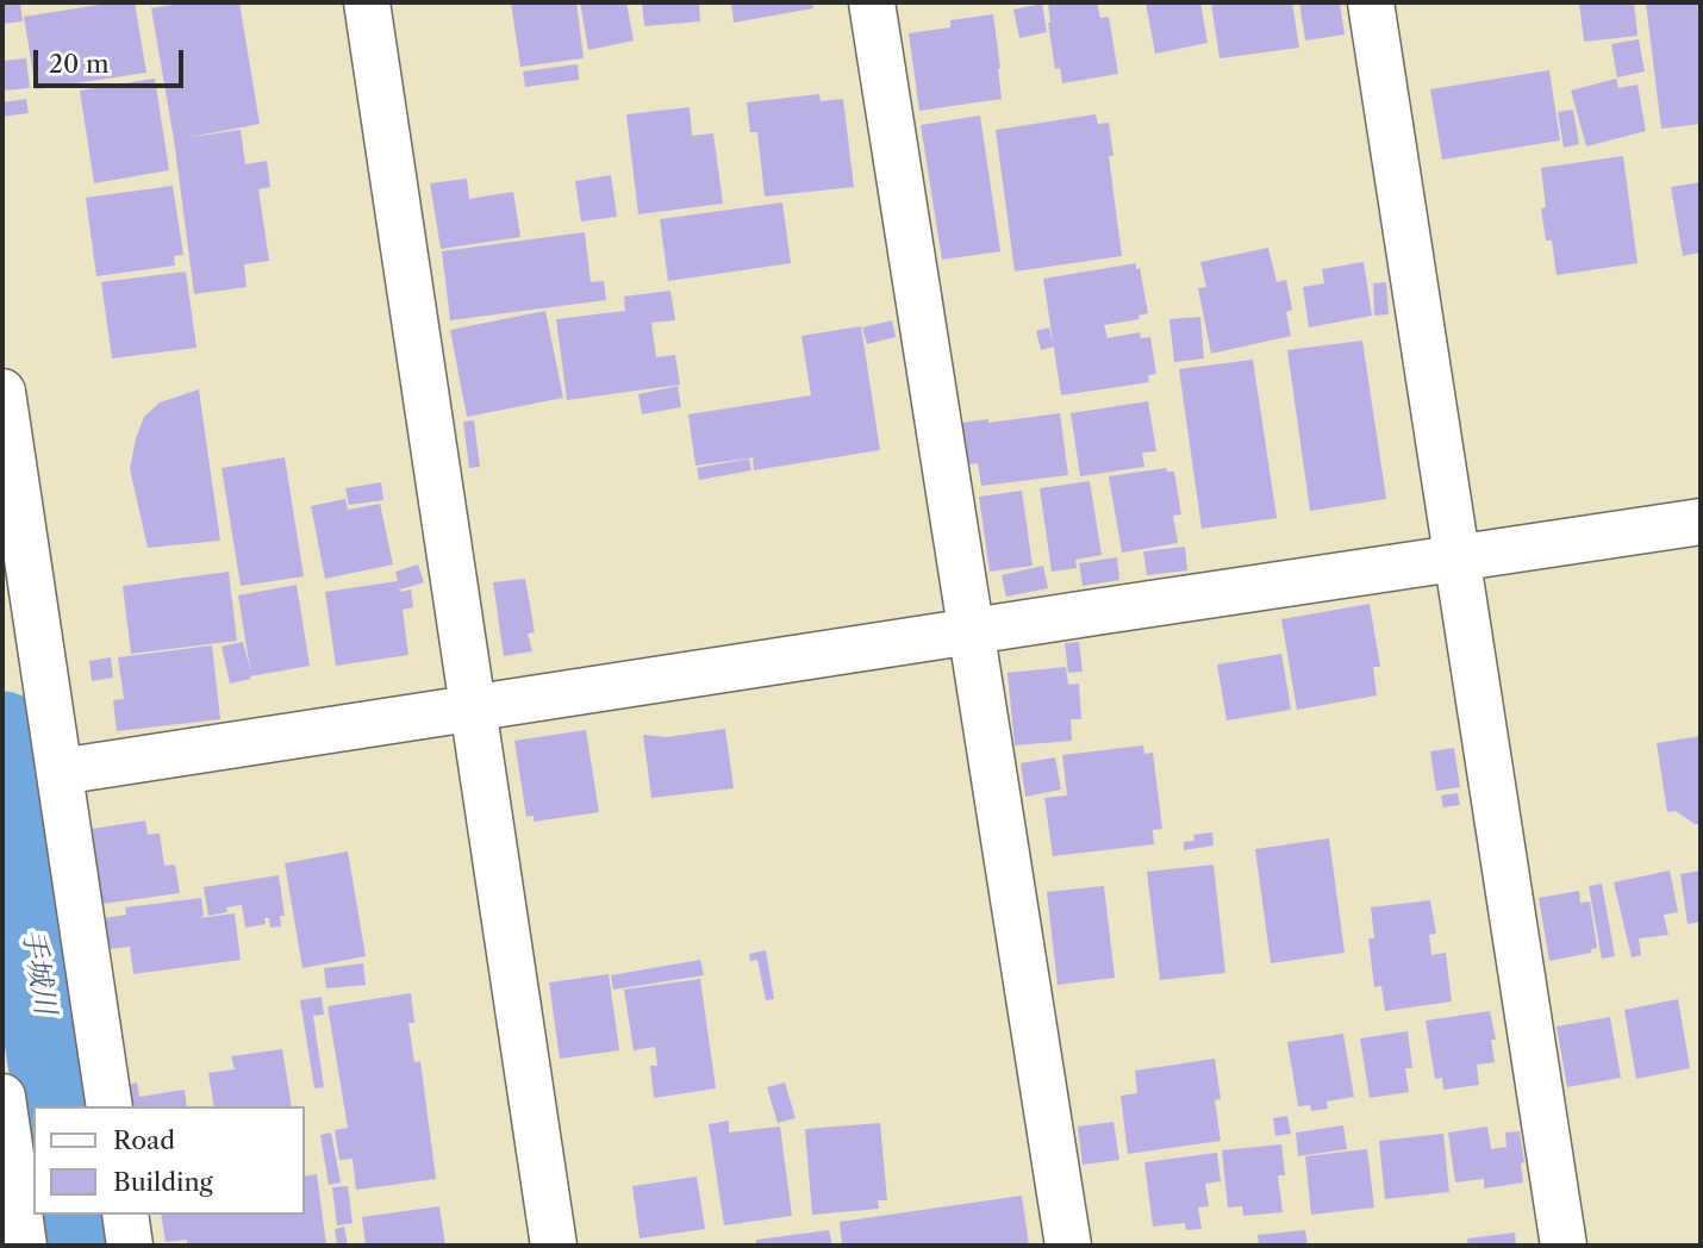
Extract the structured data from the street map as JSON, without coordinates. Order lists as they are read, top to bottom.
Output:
{
  "water": ["手城川"],
  "legend": ["Road", "Building"],
  "scale_bar": "20 m"
}
